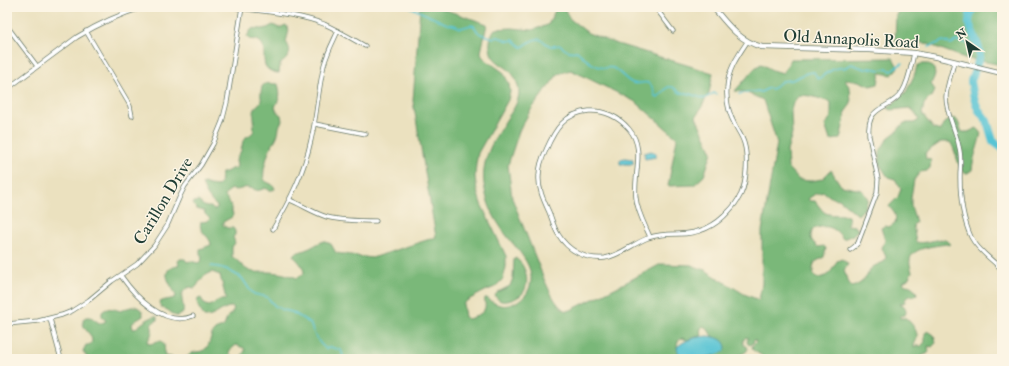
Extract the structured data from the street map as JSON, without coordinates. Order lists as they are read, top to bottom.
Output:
{
  "streets": {
    "street": ["Old Annapolis Road", "Carillon Drive"]
  },
  "north": "top left"
}
